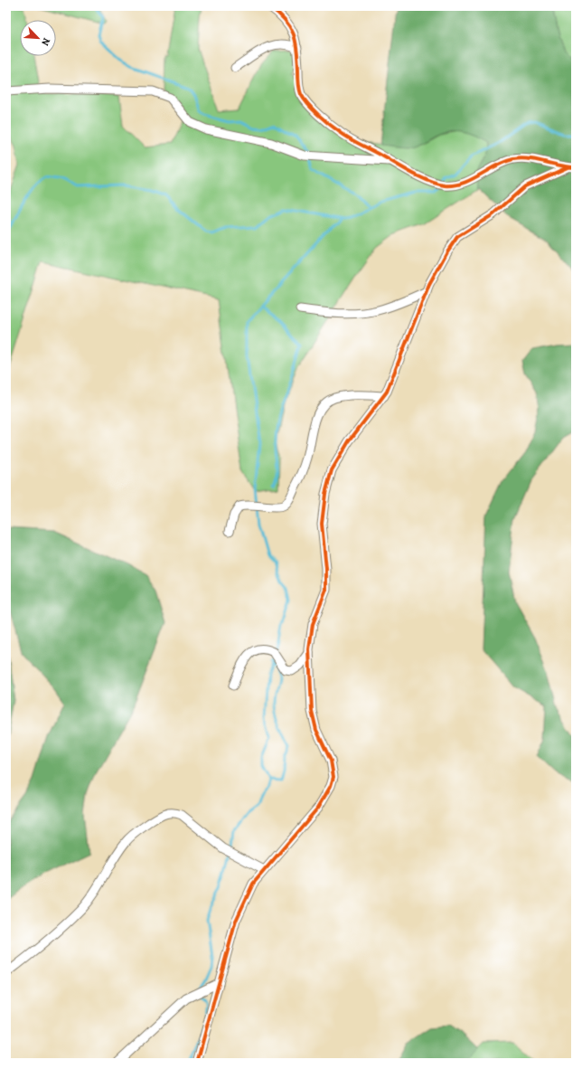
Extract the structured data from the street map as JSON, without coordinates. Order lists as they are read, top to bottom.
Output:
{
  "north": "bottom right"
}
